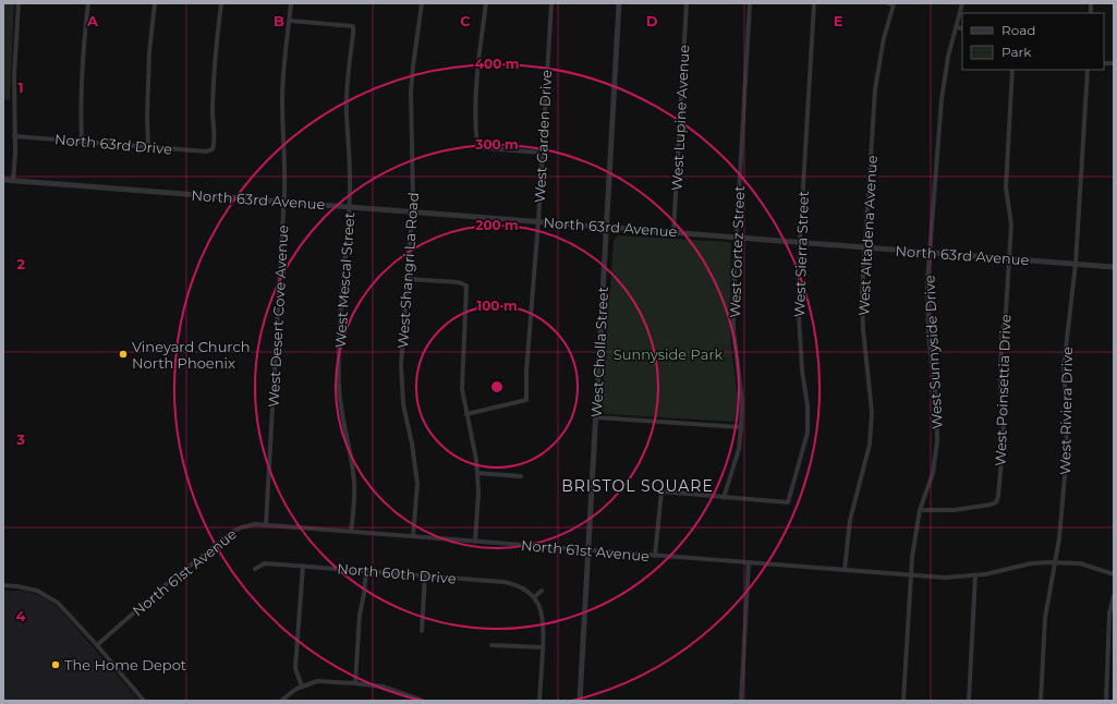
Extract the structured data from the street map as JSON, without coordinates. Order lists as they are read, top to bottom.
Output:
{
  "streets": {
    "street": [
      "West Lupine Avenue",
      "West Garden Drive",
      "North 63rd Drive",
      "North 63rd Avenue",
      "West Altadena Avenue",
      "West Cortez Street",
      "West Sierra Street",
      "West Shangri La Road",
      "West Mescal Street",
      "West Desert Cove Avenue",
      "West Cholla Street",
      "West Sunnyside Drive",
      "West Poinsettia Drive",
      "West Riviera Drive",
      "North 61st Avenue",
      "North 60th Drive"
    ]
  },
  "crossings": [
    ["West Lupine Avenue", "North 63rd Avenue"],
    ["West Garden Drive", "North 63rd Avenue"],
    ["North 63rd Avenue", "West Altadena Avenue"],
    ["North 63rd Avenue", "West Cortez Street"],
    ["North 63rd Avenue", "West Sierra Street"],
    ["North 63rd Avenue", "West Shangri La Road"],
    ["North 63rd Avenue", "West Mescal Street"],
    ["North 63rd Avenue", "West Desert Cove Avenue"],
    ["North 63rd Avenue", "West Cholla Street"],
    ["North 63rd Avenue", "West Sunnyside Drive"],
    ["North 63rd Avenue", "West Poinsettia Drive"],
    ["North 63rd Avenue", "West Riviera Drive"],
    ["West Altadena Avenue", "North 61st Avenue"],
    ["West Cortez Street", "West Sierra Street"],
    ["West Shangri La Road", "North 61st Avenue"],
    ["West Mescal Street", "West Desert Cove Avenue"],
    ["West Mescal Street", "North 61st Avenue"],
    ["West Desert Cove Avenue", "North 61st Avenue"],
    ["West Cholla Street", "North 61st Avenue"],
    ["West Sunnyside Drive", "West Poinsettia Drive"],
    ["West Sunnyside Drive", "North 61st Avenue"],
    ["West Riviera Drive", "North 61st Avenue"]
  ],
  "districts": ["BRISTOL SQUARE"],
  "parks": ["Sunnyside Park"],
  "places": ["Vineyard Church North Phoenix", "The Home Depot"],
  "legend": ["Road", "Park"],
  "grid": {
    "columns": [
      "A",
      "B",
      "C",
      "D",
      "E"
    ],
    "rows": [
      "1",
      "2",
      "3",
      "4"
    ]
  },
  "rings": [
    "400 m",
    "300 m",
    "200 m",
    "100 m"
  ]
}
